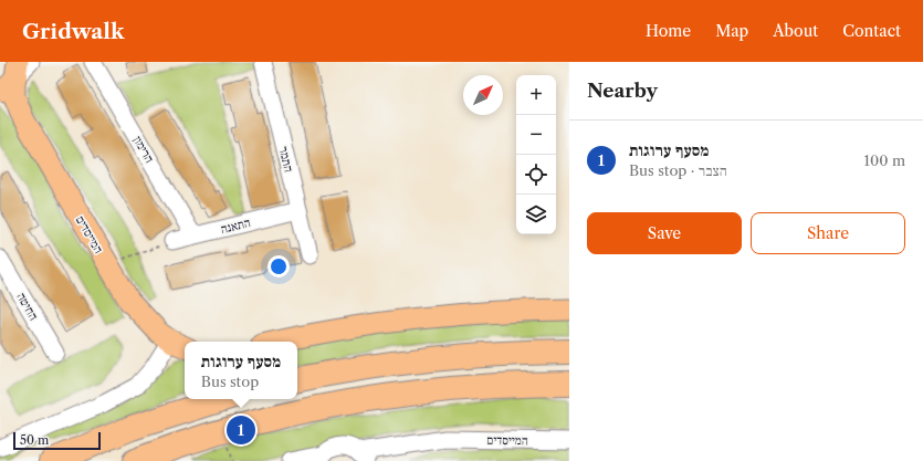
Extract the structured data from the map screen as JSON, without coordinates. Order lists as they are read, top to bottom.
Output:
{
  "streets": {
    "main road": ["המייסדים"],
    "street": [
      "הרימון",
      "התמר",
      "התאנה",
      "החיטה"
    ]
  },
  "crossings": [
    ["הרימון", "התאנה"],
    ["התמר", "התאנה"]
  ],
  "scale_bar": "50 m",
  "north": "top right",
  "page": {
    "header": "Gridwalk",
    "nav": [
      "Home",
      "Map",
      "About",
      "Contact"
    ],
    "heading": "Nearby",
    "map_buttons": ["+", "−"],
    "list": [
      {
        "mark": "1",
        "name": "מסעף ערוגות",
        "note": "Bus stop · הצבר",
        "value": "100 m"
      }
    ],
    "buttons": ["Save", "Share"],
    "popup": ["מסעף ערוגות", "Bus stop"],
    "pins": "1",
    "scale": "50 m"
  }
}
